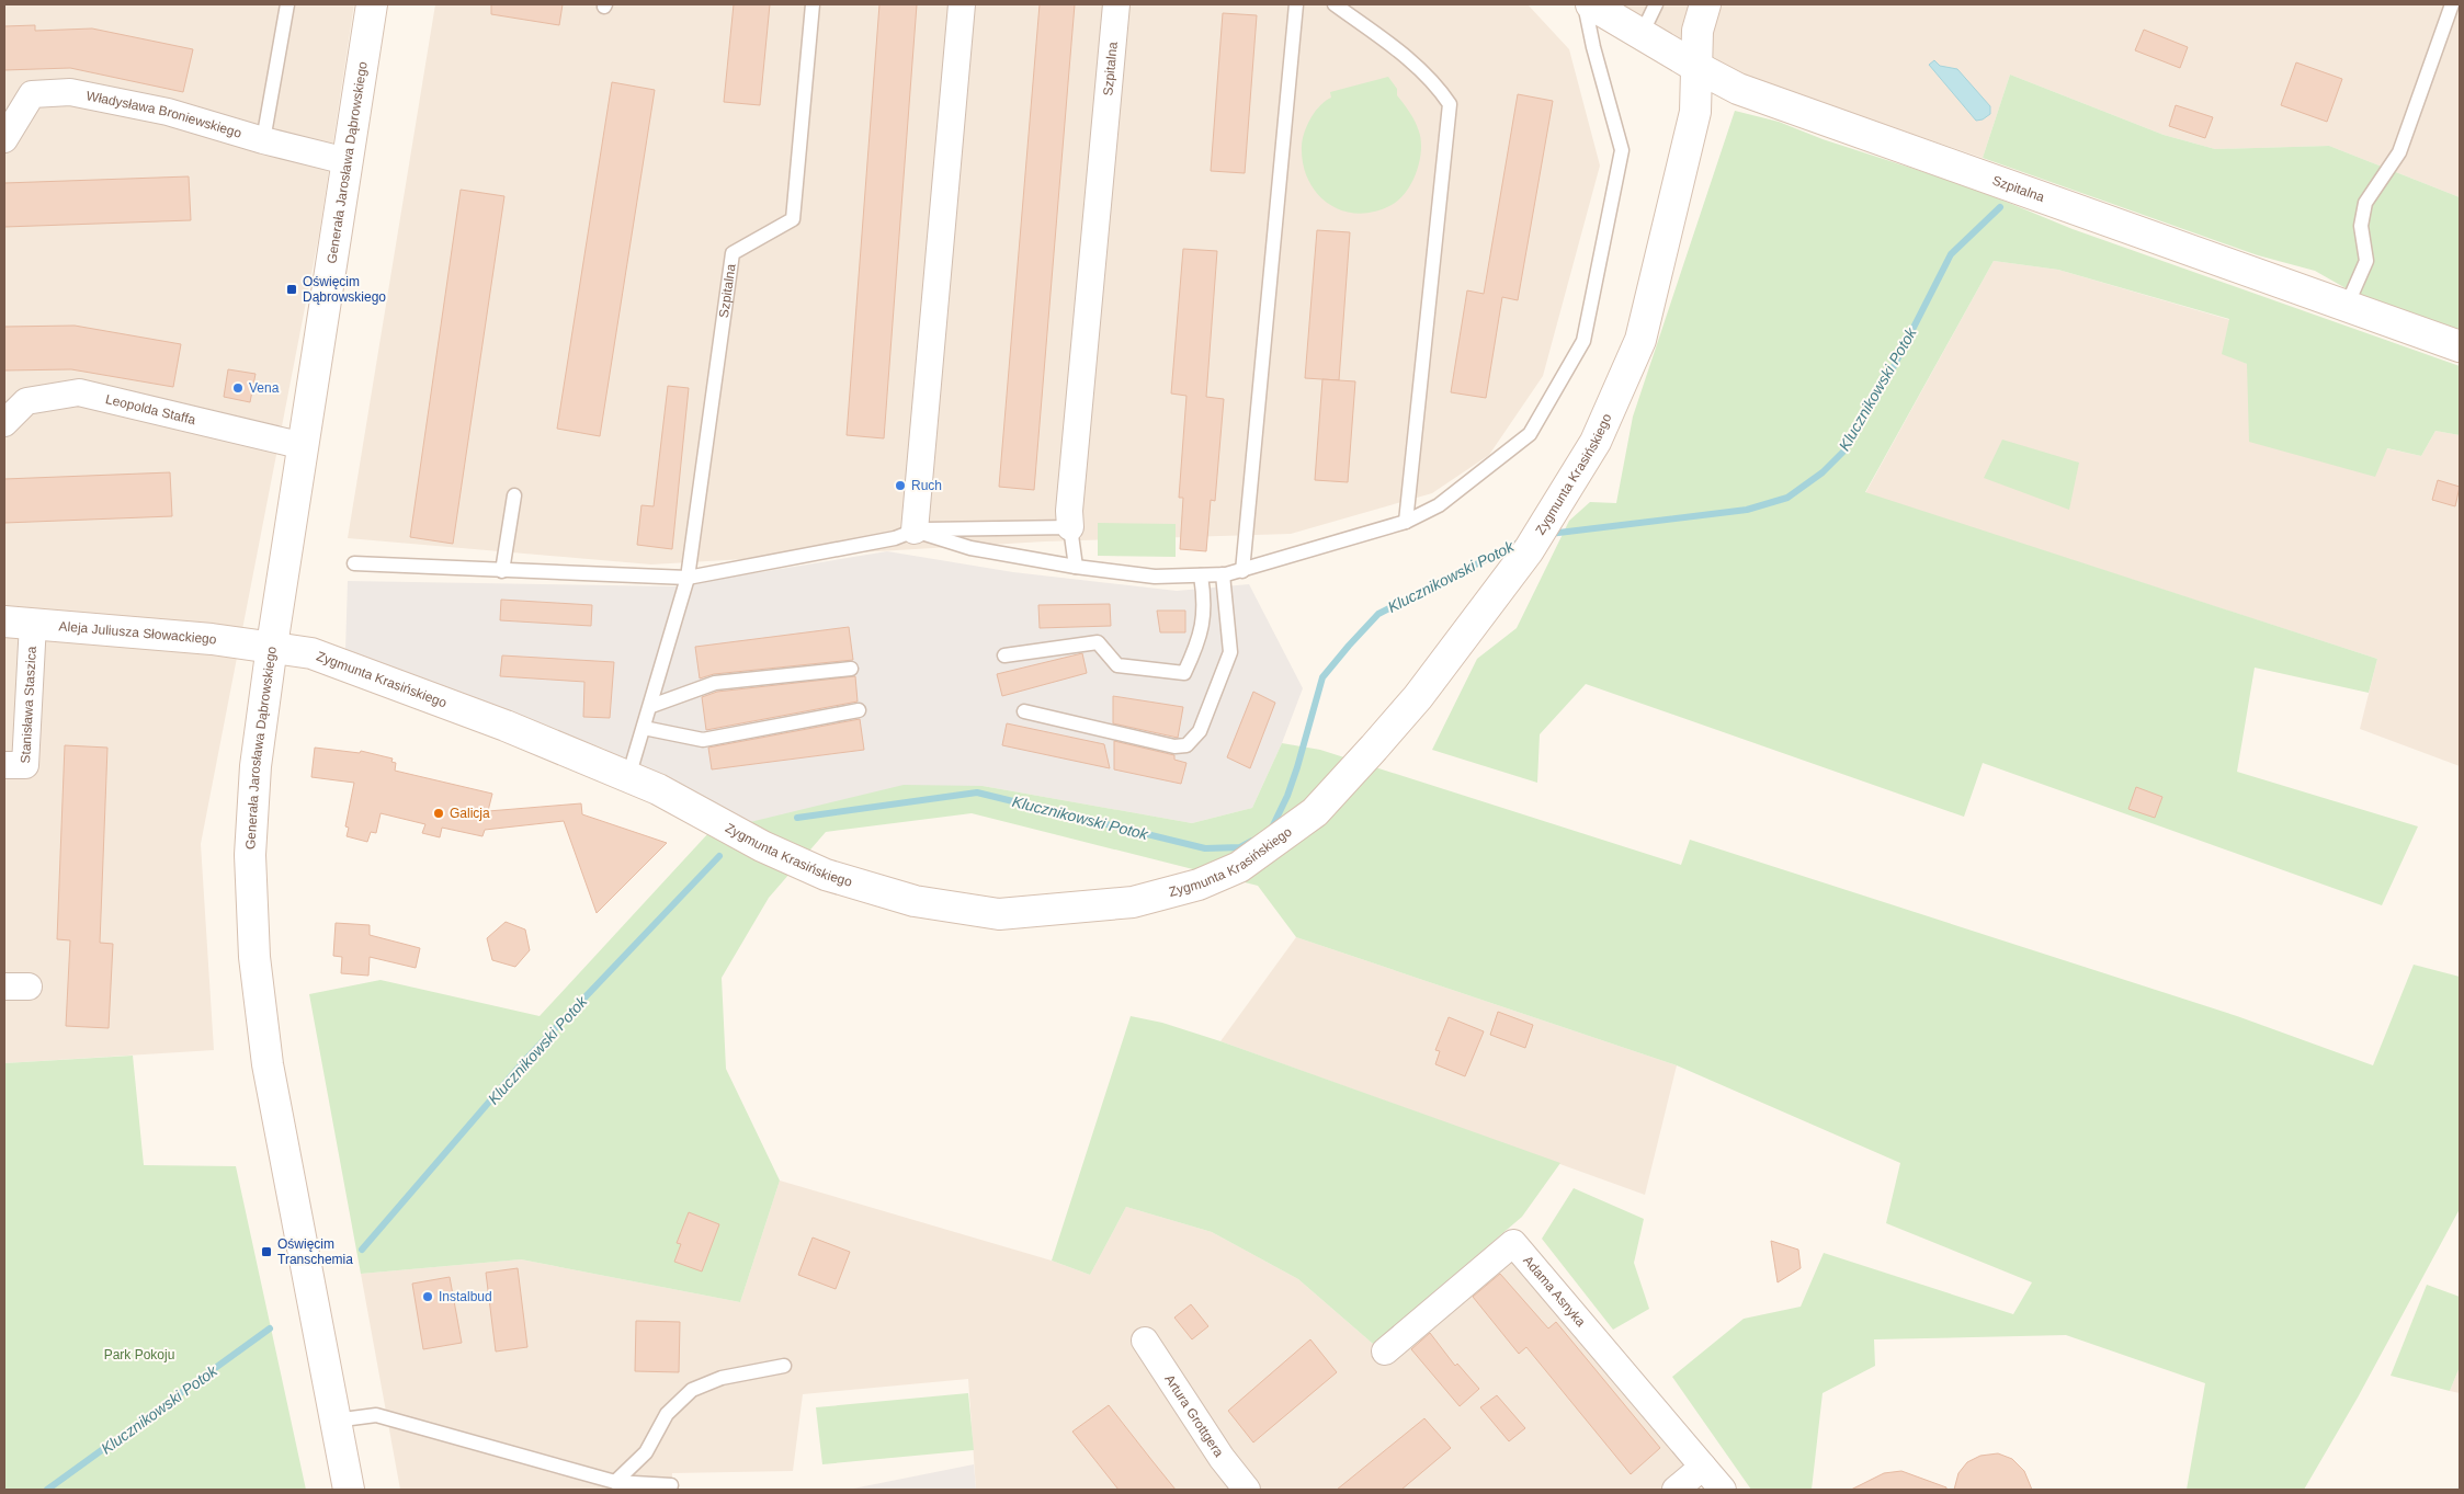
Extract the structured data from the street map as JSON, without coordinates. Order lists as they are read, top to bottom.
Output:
{
  "streets": {
    "street": [
      "Szpitalna",
      "Władysława Broniewskiego",
      "Generała Jarosława Dąbrowskiego",
      "Leopolda Staffa",
      "Zygmunta Krasińskiego",
      "Aleja Juliusza Słowackiego",
      "Stanisława Staszica",
      "Adama Asnyka",
      "Artura Grottgera"
    ]
  },
  "crossings": [
    ["Szpitalna", "Zygmunta Krasińskiego"],
    ["Władysława Broniewskiego", "Generała Jarosława Dąbrowskiego"],
    ["Generała Jarosława Dąbrowskiego", "Leopolda Staffa"],
    ["Generała Jarosława Dąbrowskiego", "Zygmunta Krasińskiego"],
    ["Generała Jarosława Dąbrowskiego", "Aleja Juliusza Słowackiego"],
    ["Zygmunta Krasińskiego", "Aleja Juliusza Słowackiego"],
    ["Aleja Juliusza Słowackiego", "Stanisława Staszica"]
  ],
  "water": ["Klucznikowski Potok"],
  "parks": ["Park Pokoju"],
  "places": {
    "transit": ["Oświęcim Dąbrowskiego", "Oświęcim Transchemia"],
    "other": [
      "Vena",
      "Ruch",
      "Galicja",
      "Instalbud"
    ]
  }
}
